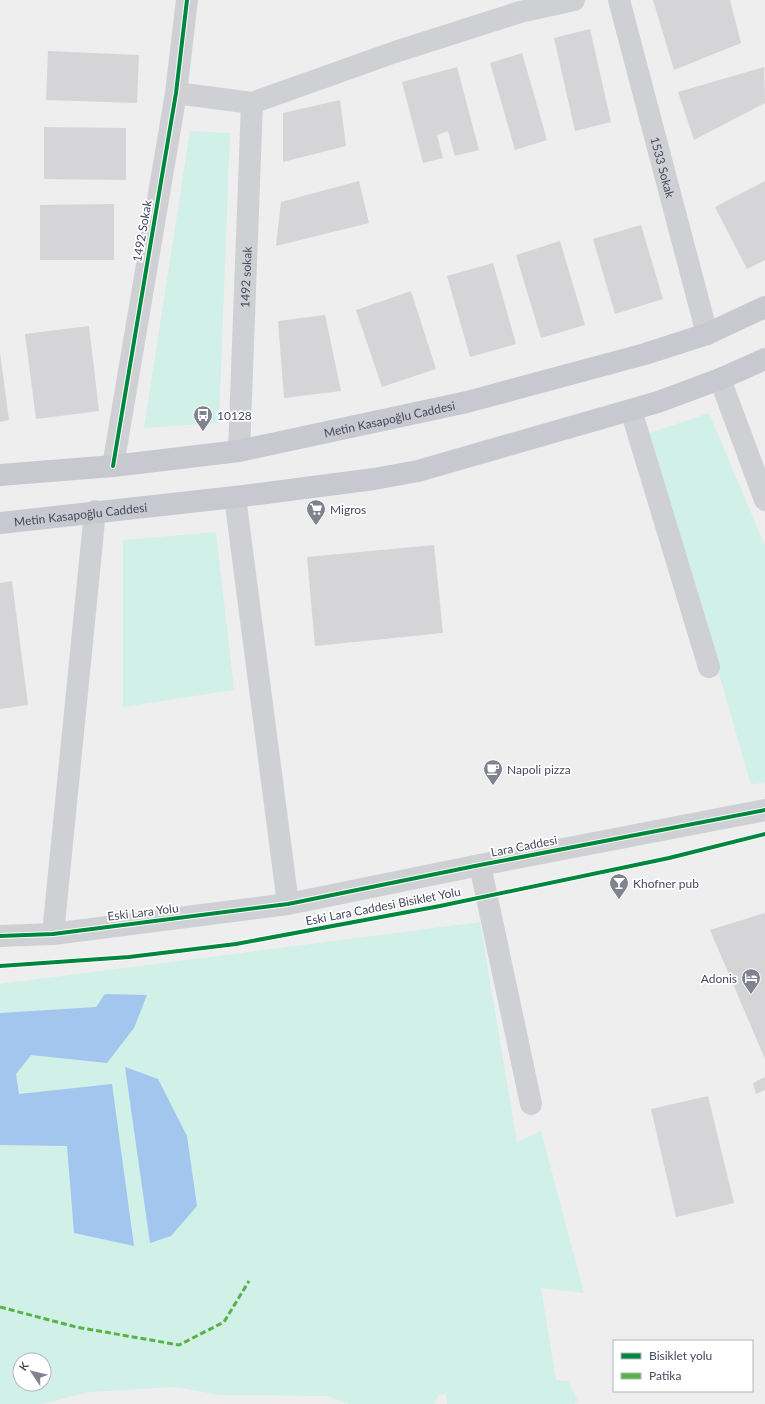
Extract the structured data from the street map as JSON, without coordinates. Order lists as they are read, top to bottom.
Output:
{
  "streets": {
    "main road": ["Metin Kasapoğlu Caddesi"],
    "street": [
      "1533 Sokak",
      "1492 Sokak",
      "1492 sokak",
      "Lara Caddesi",
      "Eski Lara Yolu"
    ],
    "cycle path": ["Eski Lara Caddesi Bisiklet Yolu"]
  },
  "crossings": [
    ["1533 Sokak", "Metin Kasapoğlu Caddesi"],
    ["1492 Sokak", "Metin Kasapoğlu Caddesi"],
    ["1492 sokak", "Metin Kasapoğlu Caddesi"],
    ["Lara Caddesi", "Eski Lara Yolu"]
  ],
  "places": {
    "bus stop": ["10128"],
    "supermarket": ["Migros"],
    "cafe": ["Napoli pizza"],
    "bar": ["Khofner pub"],
    "hotel": ["Adonis"]
  },
  "legend": ["Bisiklet yolu", "Patika"],
  "north": "top left"
}
